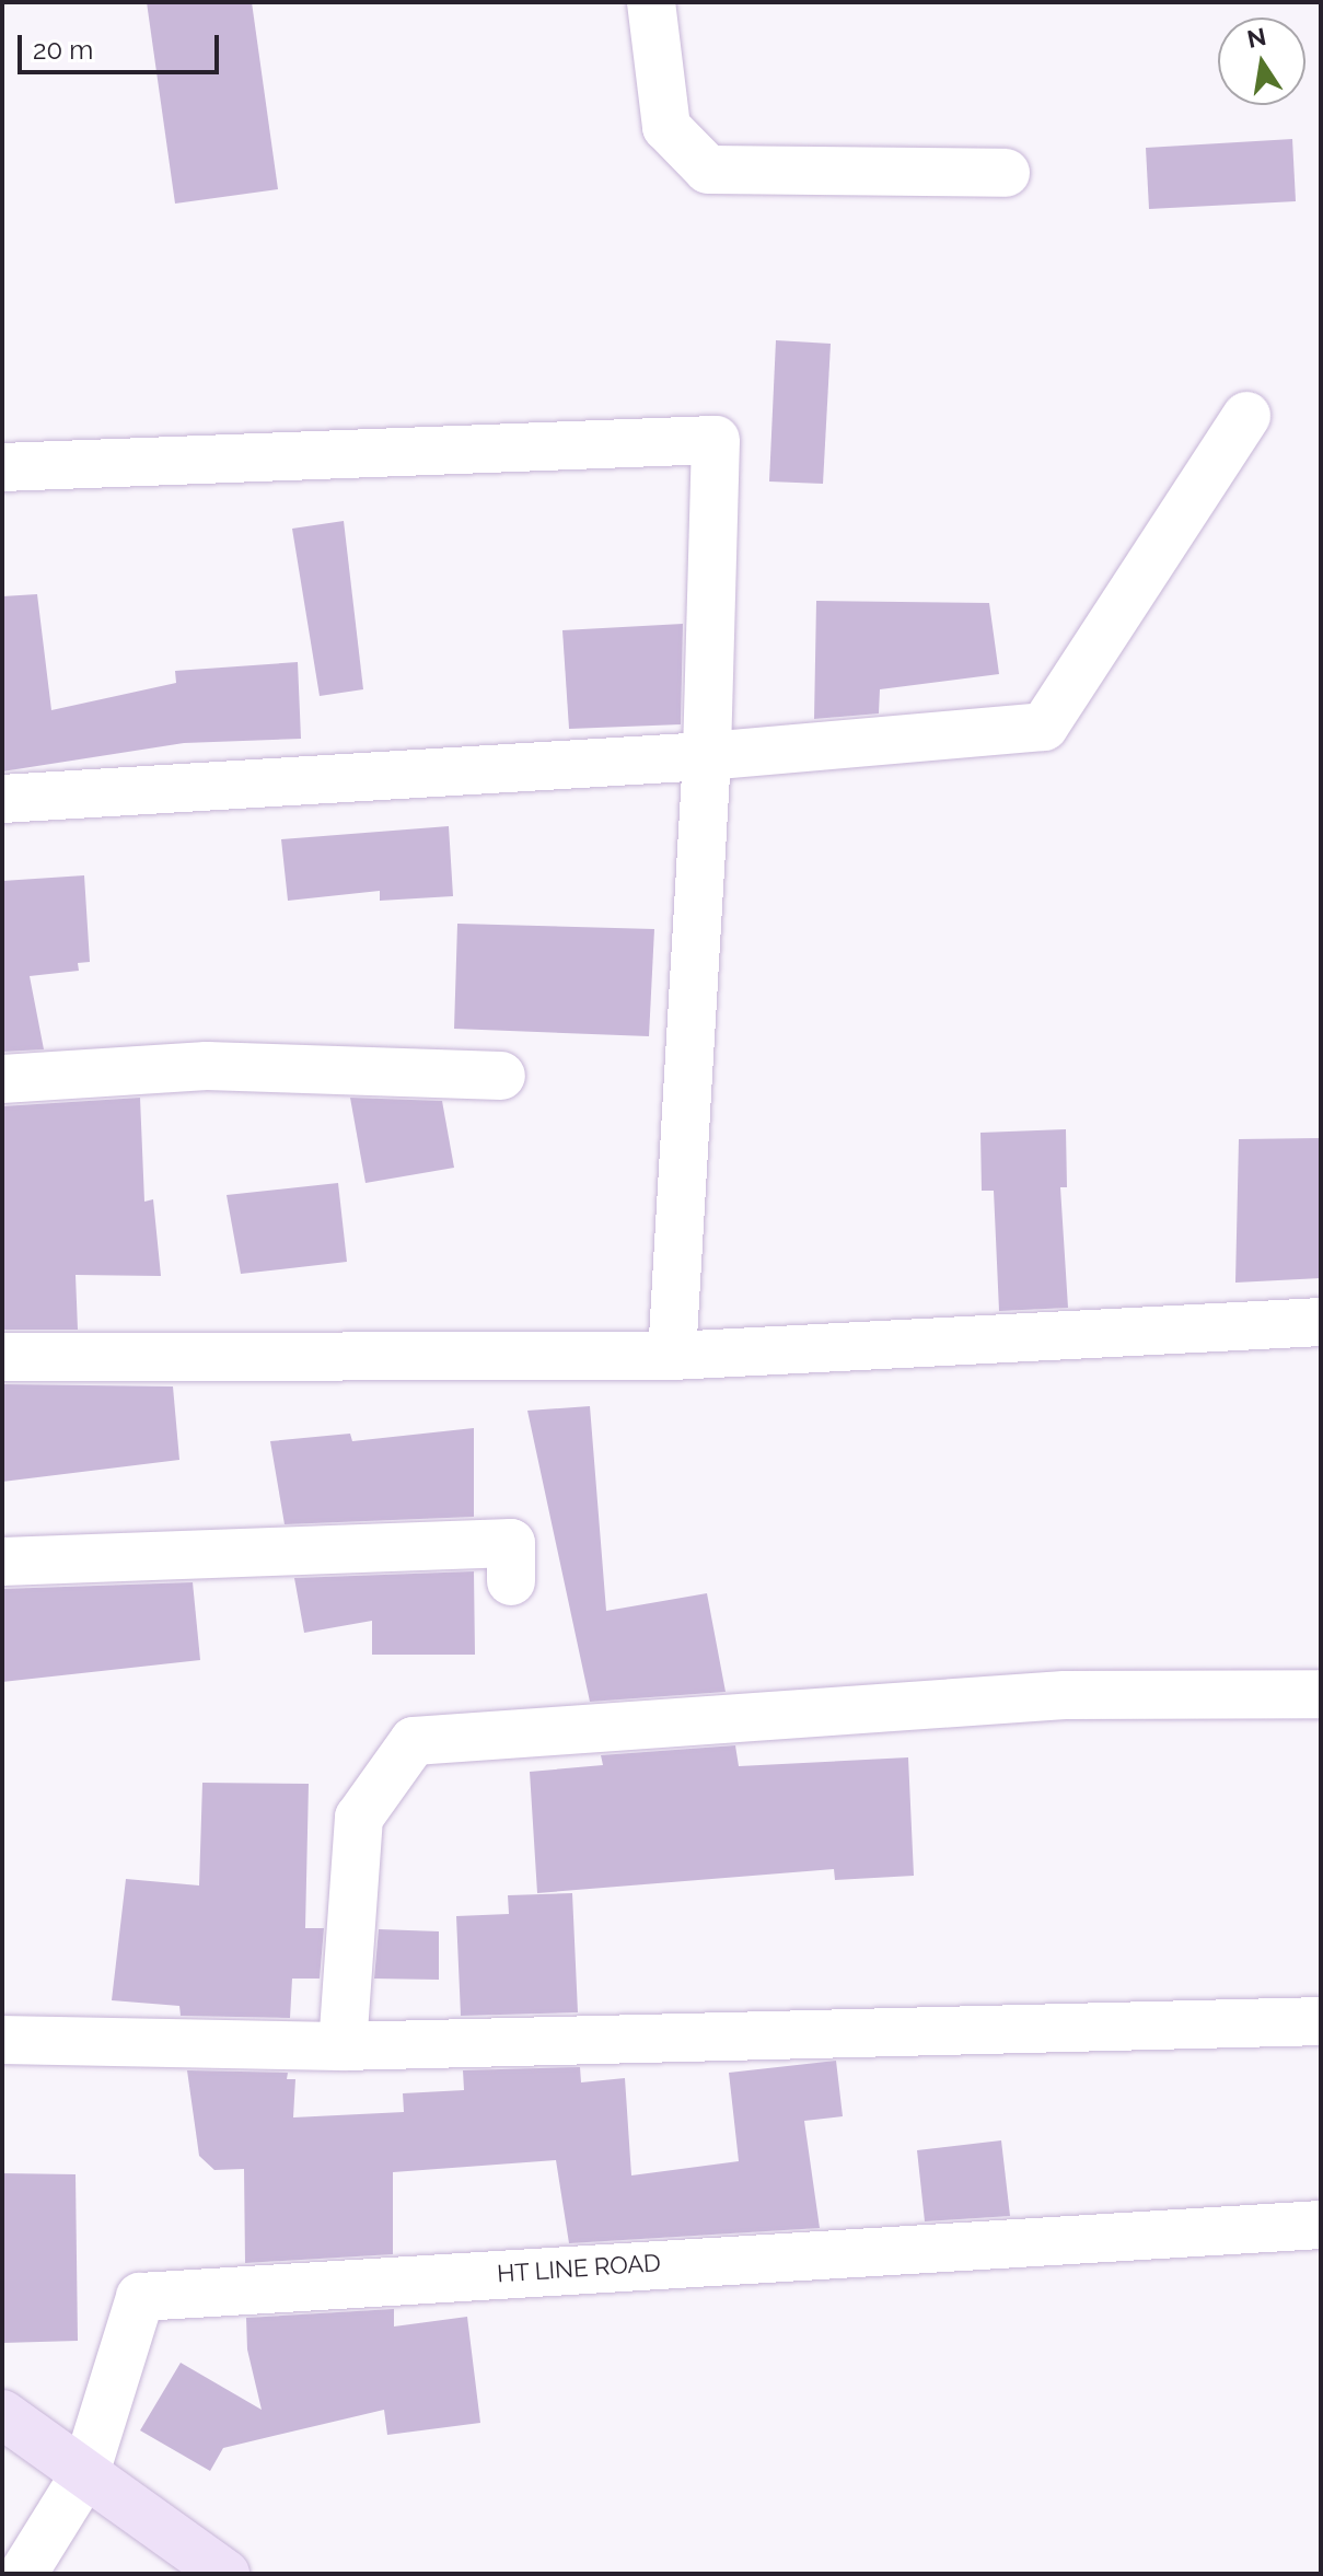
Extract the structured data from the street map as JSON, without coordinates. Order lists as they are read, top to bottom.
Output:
{
  "streets": {
    "street": ["HT LINE ROAD"]
  },
  "scale_bar": "20 m",
  "north": "top"
}
